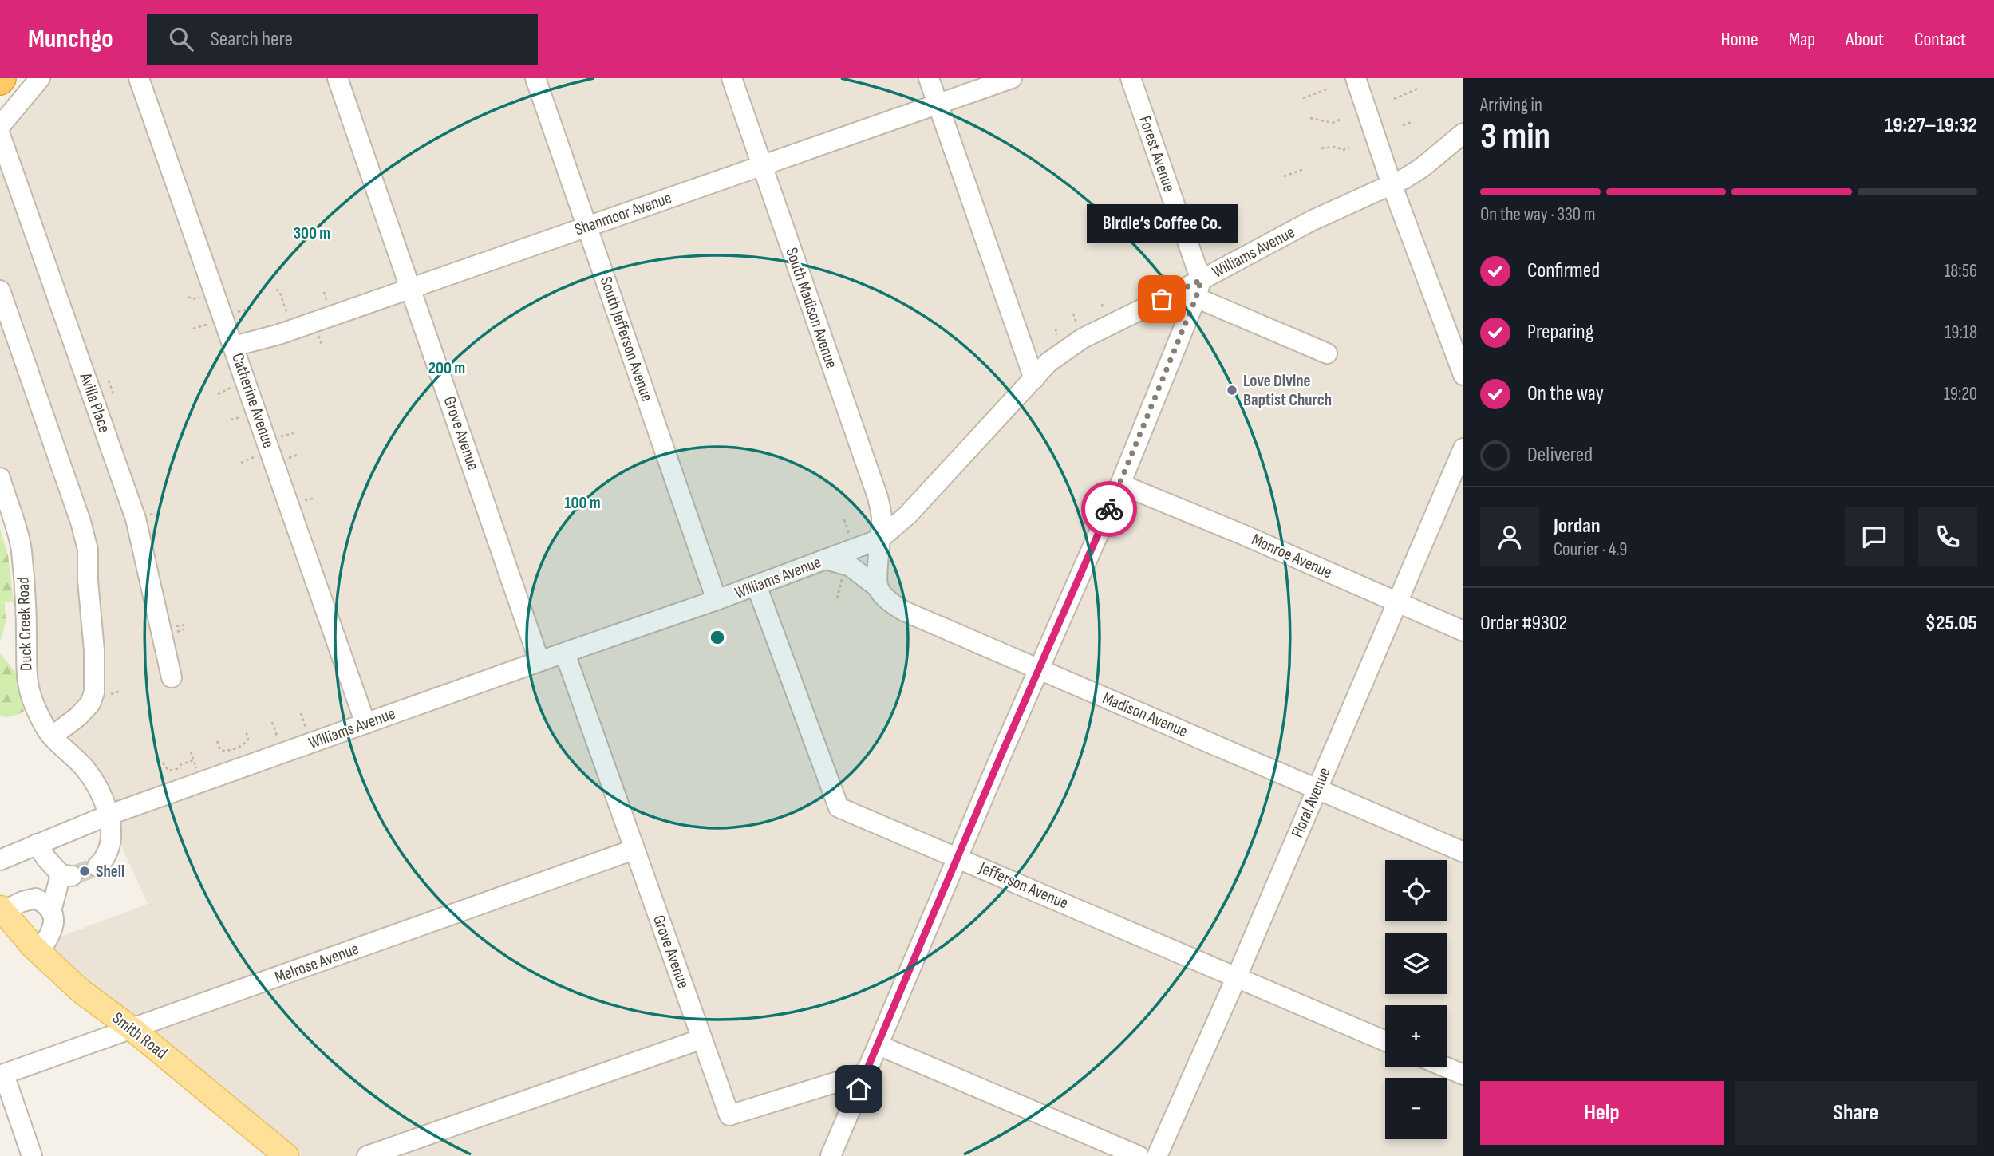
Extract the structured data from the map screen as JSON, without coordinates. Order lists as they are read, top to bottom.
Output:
{
  "streets": {
    "main road": ["Smith Road"],
    "street": [
      "Forest Avenue",
      "Shanmoor Avenue",
      "Williams Avenue",
      "South Madison Avenue",
      "South Jefferson Avenue",
      "Catherine Avenue",
      "Avilla Place",
      "Grove Avenue",
      "Monroe Avenue",
      "Duck Creek Road",
      "Madison Avenue",
      "Floral Avenue",
      "Jefferson Avenue",
      "Melrose Avenue"
    ]
  },
  "crossings": [
    ["Forest Avenue", "Williams Avenue"],
    ["Shanmoor Avenue", "South Madison Avenue"],
    ["Shanmoor Avenue", "South Jefferson Avenue"],
    ["Shanmoor Avenue", "Catherine Avenue"],
    ["Shanmoor Avenue", "Grove Avenue"],
    ["Williams Avenue", "South Madison Avenue"],
    ["Williams Avenue", "South Jefferson Avenue"],
    ["Williams Avenue", "Catherine Avenue"],
    ["Williams Avenue", "Grove Avenue"],
    ["Williams Avenue", "Duck Creek Road"],
    ["Williams Avenue", "Madison Avenue"],
    ["Williams Avenue", "Jefferson Avenue"],
    ["Grove Avenue", "Melrose Avenue"],
    ["Monroe Avenue", "Floral Avenue"],
    ["Madison Avenue", "Floral Avenue"],
    ["Floral Avenue", "Jefferson Avenue"],
    ["Melrose Avenue", "Smith Road"]
  ],
  "places": ["Birdie’s Coffee Co.", "Love Divine Baptist Church", "Shell"],
  "page": {
    "header": "Munchgo",
    "search": "Search here",
    "nav": [
      "Home",
      "Map",
      "About",
      "Contact"
    ],
    "heading": ["3 min", "Arriving in", "19:27–19:32"],
    "panel": [
      "Jordan",
      "Courier · 4.9",
      "Order #9302",
      "$25.05"
    ],
    "bar": "On the way · 330 m",
    "bubble": "Birdie’s Coffee Co.",
    "list": [
      ["Confirmed", "18:56"],
      ["Preparing", "19:18"],
      ["On the way", "19:20"],
      "Delivered"
    ],
    "map_buttons": ["+", "−"],
    "buttons": ["Help", "Share"]
  },
  "rings": ["300 m", "200 m", "100 m"]
}
